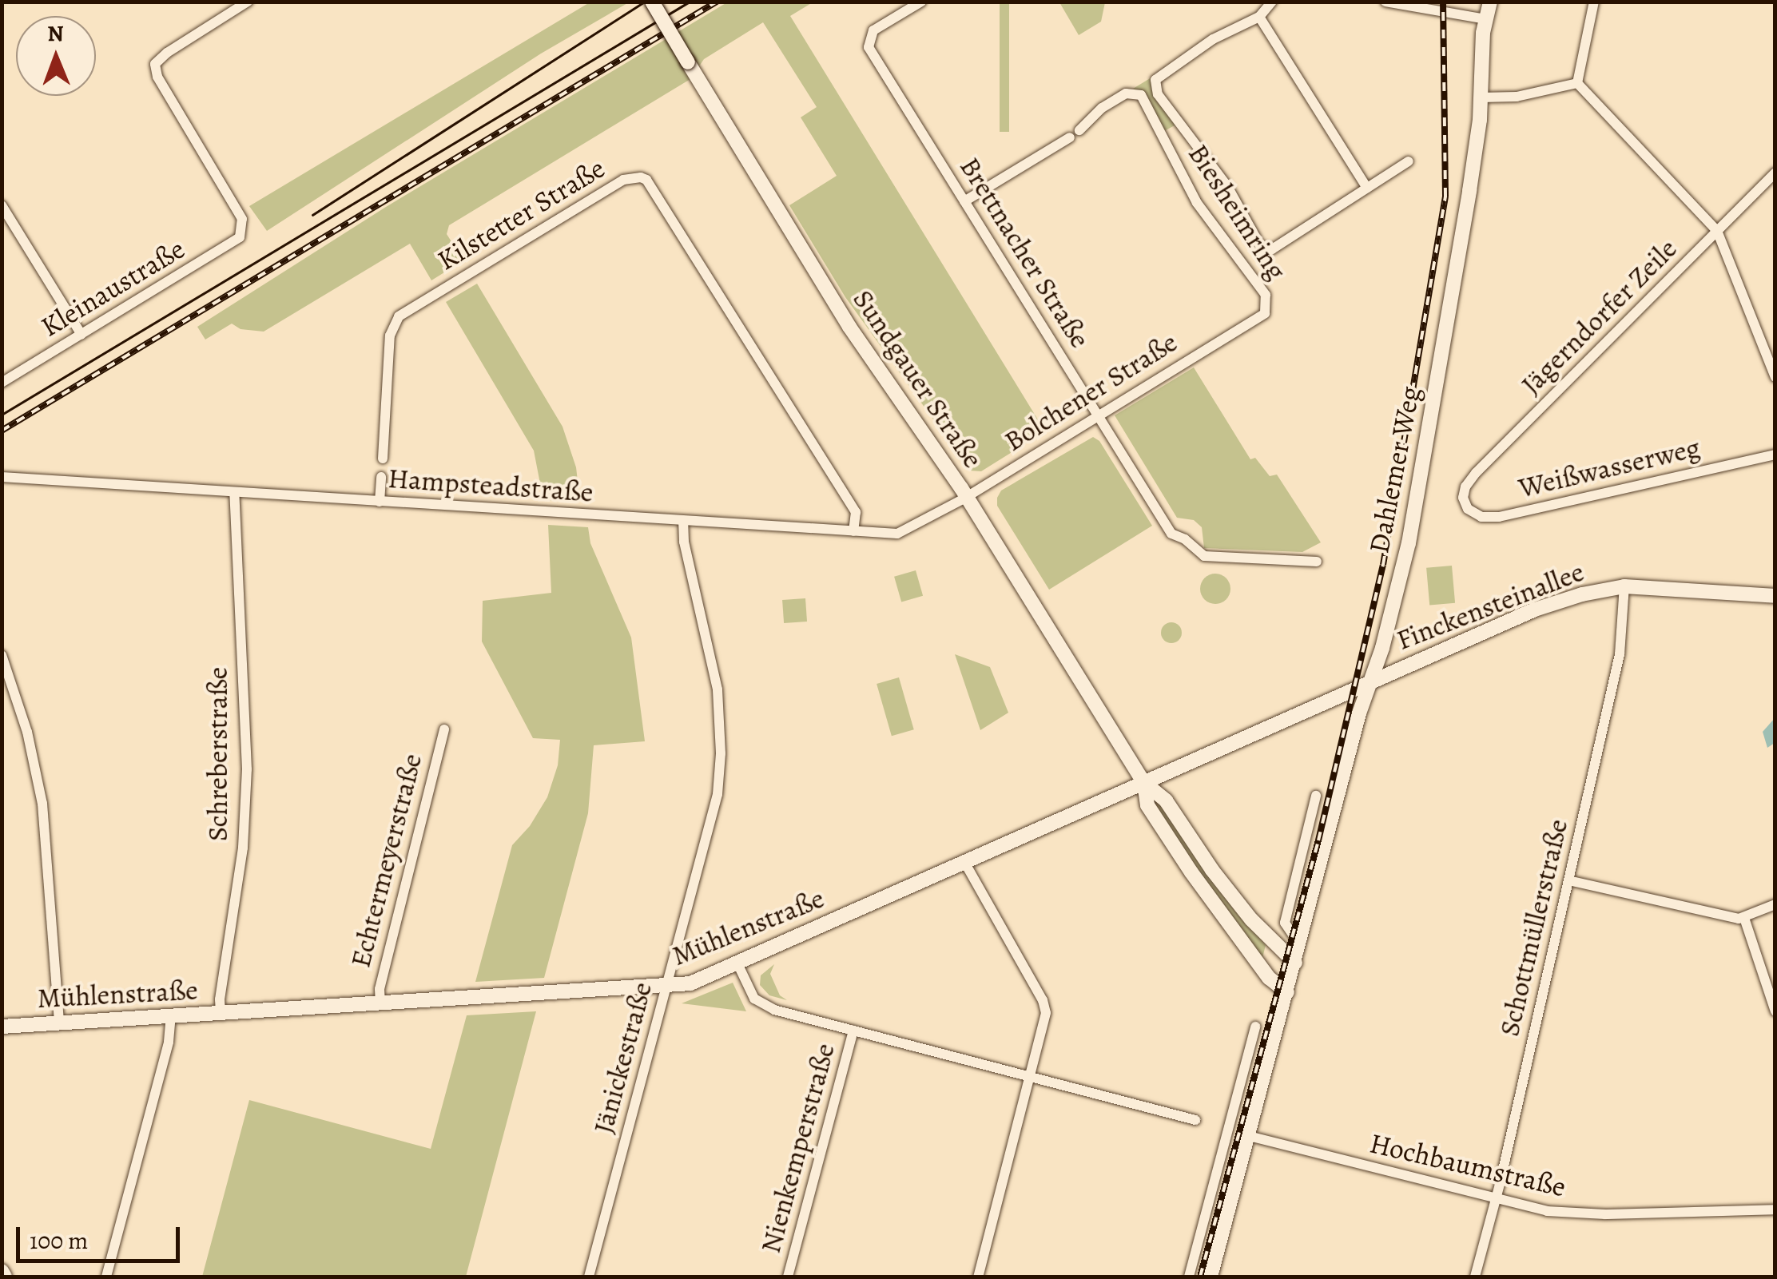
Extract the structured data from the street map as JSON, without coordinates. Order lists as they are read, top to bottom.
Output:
{
  "streets": {
    "street": [
      "Biesheimring",
      "Kilstetter Straße",
      "Brettnacher Straße",
      "Kleinaustraße",
      "Jägerndorfer Zeile",
      "Sundgauer Straße",
      "Bolchener Straße",
      "Weißwasserweg",
      "Dahlemer Weg",
      "Hampsteadstraße",
      "Finckensteinallee",
      "Schreberstraße",
      "Echtermeyerstraße",
      "Mühlenstraße",
      "Schottmüllerstraße",
      "Jänickestraße",
      "Nienkemperstraße",
      "Hochbaumstraße"
    ]
  },
  "crossings": [
    ["Biesheimring", "Bolchener Straße"],
    ["Kilstetter Straße", "Hampsteadstraße"],
    ["Brettnacher Straße", "Bolchener Straße"],
    ["Jägerndorfer Zeile", "Weißwasserweg"],
    ["Sundgauer Straße", "Bolchener Straße"],
    ["Sundgauer Straße", "Dahlemer Weg"],
    ["Sundgauer Straße", "Hampsteadstraße"],
    ["Sundgauer Straße", "Mühlenstraße"],
    ["Bolchener Straße", "Hampsteadstraße"],
    ["Dahlemer Weg", "Finckensteinallee"],
    ["Dahlemer Weg", "Mühlenstraße"],
    ["Dahlemer Weg", "Hochbaumstraße"],
    ["Hampsteadstraße", "Schreberstraße"],
    ["Hampsteadstraße", "Jänickestraße"],
    ["Finckensteinallee", "Mühlenstraße"],
    ["Finckensteinallee", "Schottmüllerstraße"],
    ["Schreberstraße", "Mühlenstraße"],
    ["Echtermeyerstraße", "Mühlenstraße"],
    ["Mühlenstraße", "Jänickestraße"],
    ["Schottmüllerstraße", "Hochbaumstraße"]
  ],
  "scale_bar": "100 m",
  "north": "top"
}
